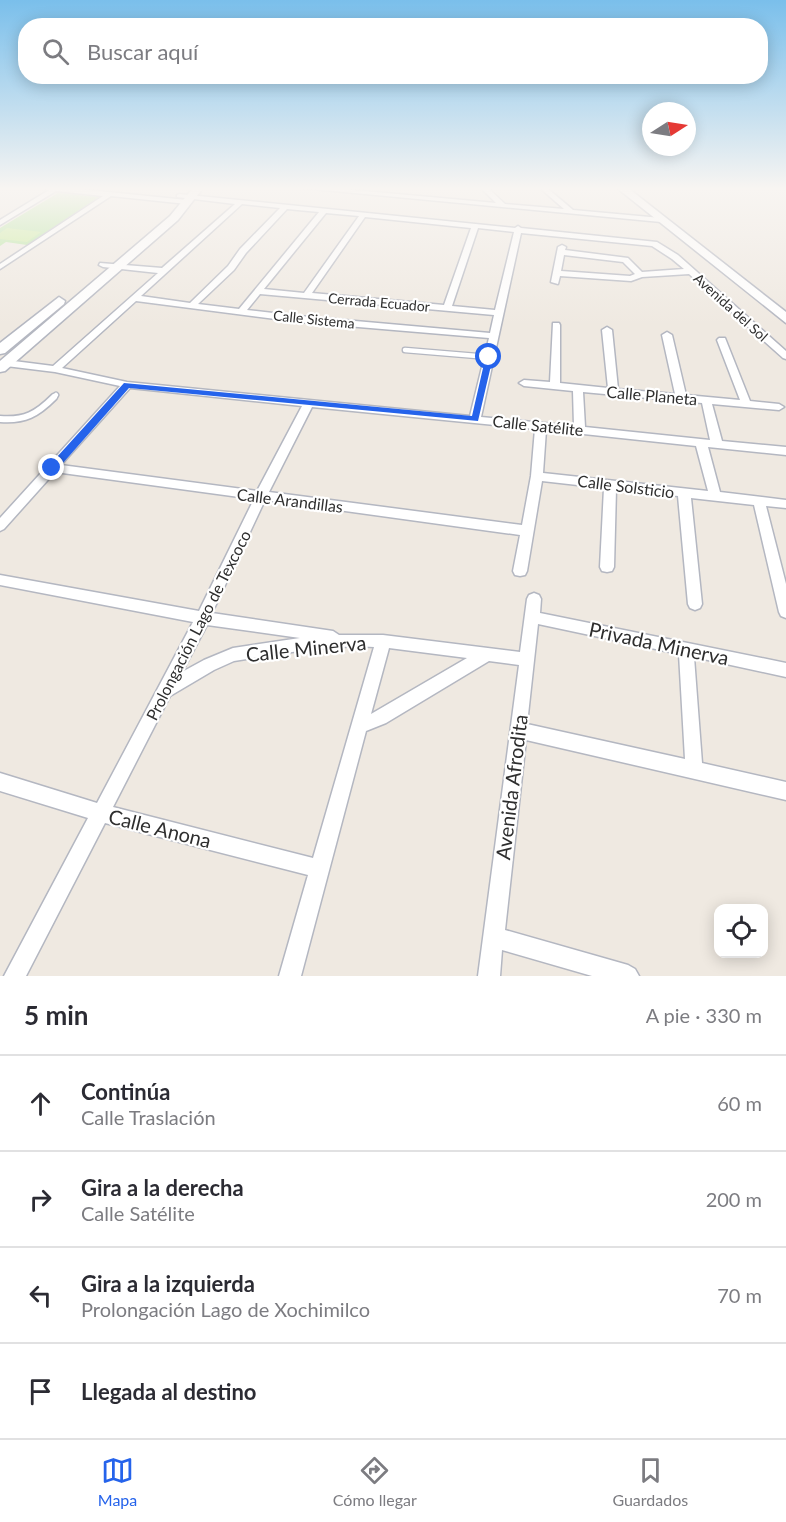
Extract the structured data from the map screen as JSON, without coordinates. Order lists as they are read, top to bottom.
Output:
{
  "streets": {
    "street": [
      "Cerrada Ecuador",
      "Avenida del Sol",
      "Calle Sistema",
      "Calle Planeta",
      "Calle Satélite",
      "Calle Solsticio",
      "Calle Arandillas",
      "Prolongación Lago de Texcoco",
      "Privada Minerva",
      "Calle Minerva",
      "Avenida Afrodita",
      "Calle Anona"
    ]
  },
  "crossings": [
    ["Calle Satélite", "Prolongación Lago de Texcoco"],
    ["Calle Arandillas", "Prolongación Lago de Texcoco"],
    ["Prolongación Lago de Texcoco", "Calle Minerva"],
    ["Prolongación Lago de Texcoco", "Calle Anona"],
    ["Privada Minerva", "Avenida Afrodita"],
    ["Calle Minerva", "Avenida Afrodita"]
  ],
  "north": "right",
  "page": {
    "search": "Buscar aquí",
    "heading": ["5 min", "A pie · 330 m"],
    "list": [
      ["Continúa", "Calle Traslación", "60 m"],
      ["Gira a la derecha", "Calle Satélite", "200 m"],
      ["Gira a la izquierda", "Prolongación Lago de Xochimilco", "70 m"],
      "Llegada al destino"
    ],
    "nav": ["Mapa", "Cómo llegar", "Guardados"]
  }
}
